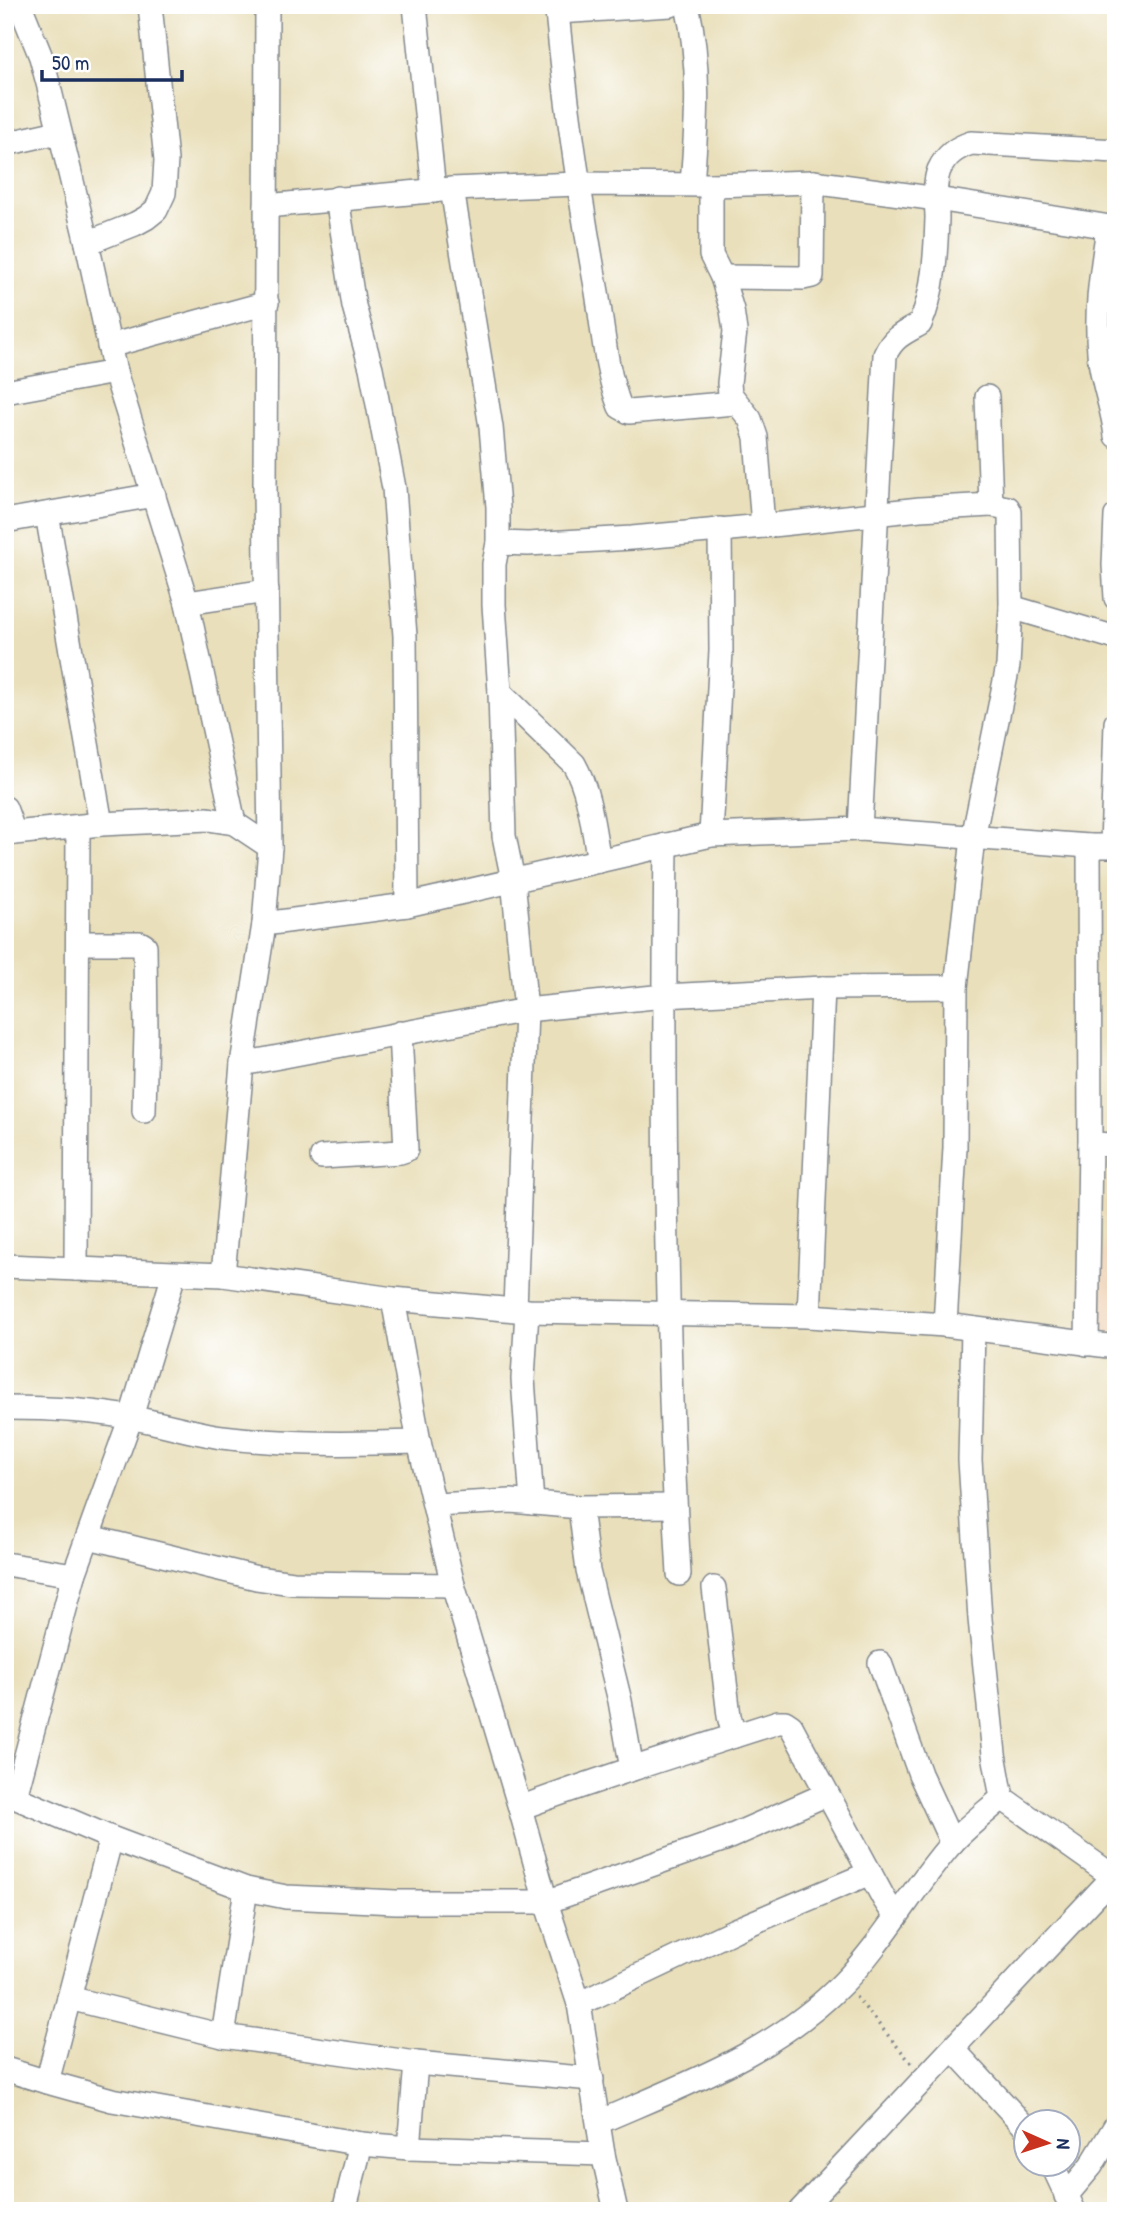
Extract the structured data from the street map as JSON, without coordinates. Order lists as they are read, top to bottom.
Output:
{
  "scale_bar": "50 m",
  "north": "right"
}
